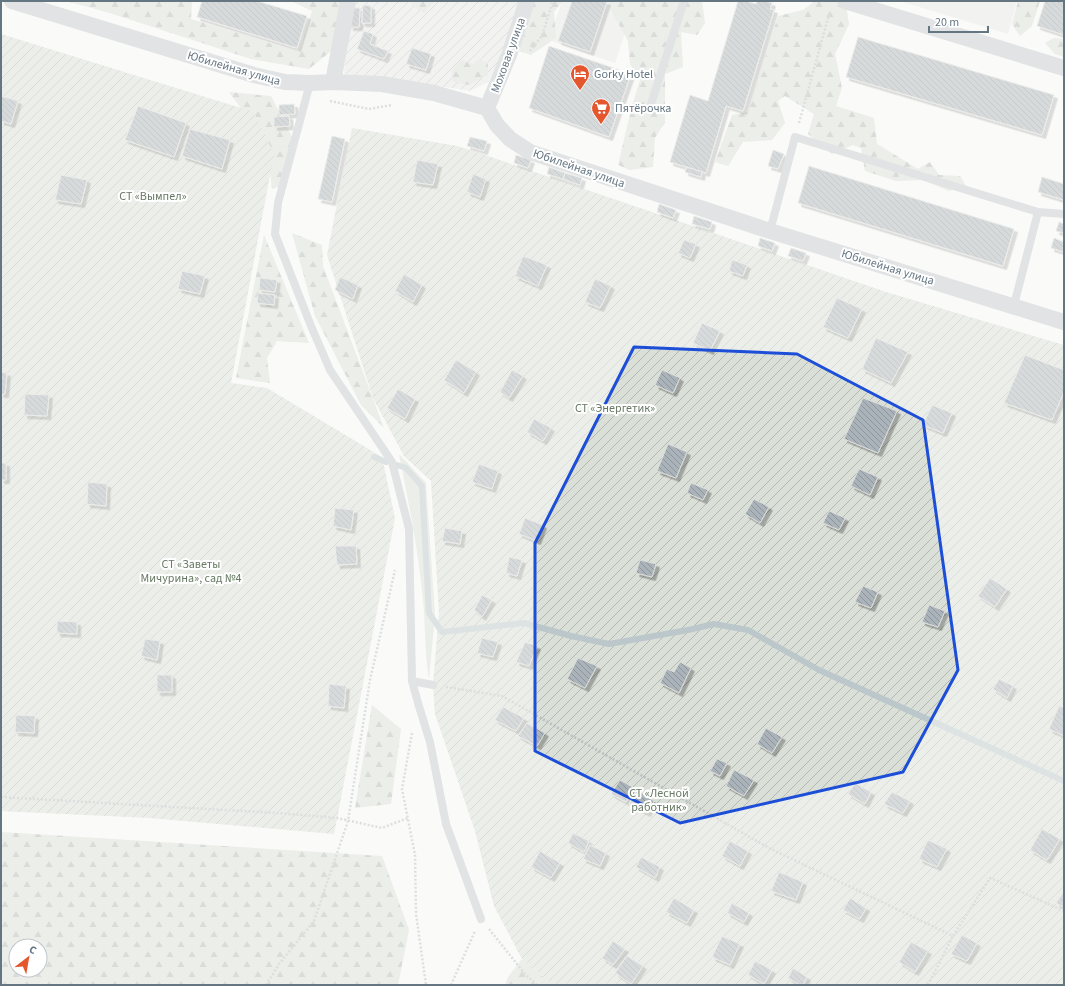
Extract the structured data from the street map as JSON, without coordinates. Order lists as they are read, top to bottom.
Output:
{
  "streets": {
    "street": ["Моховая улица", "Юбилейная улица"]
  },
  "crossings": [
    ["Моховая улица", "Юбилейная улица"]
  ],
  "parks": [
    "СТ «Вымпел»",
    "СТ «Энергетик»",
    "СТ «Заветы Мичурина», сад №4",
    "СТ «Лесной работник»"
  ],
  "places": {
    "hotel": ["Gorky Hotel"],
    "supermarket": ["Пятёрочка"]
  },
  "scale_bar": "20 m",
  "north": "top right"
}
